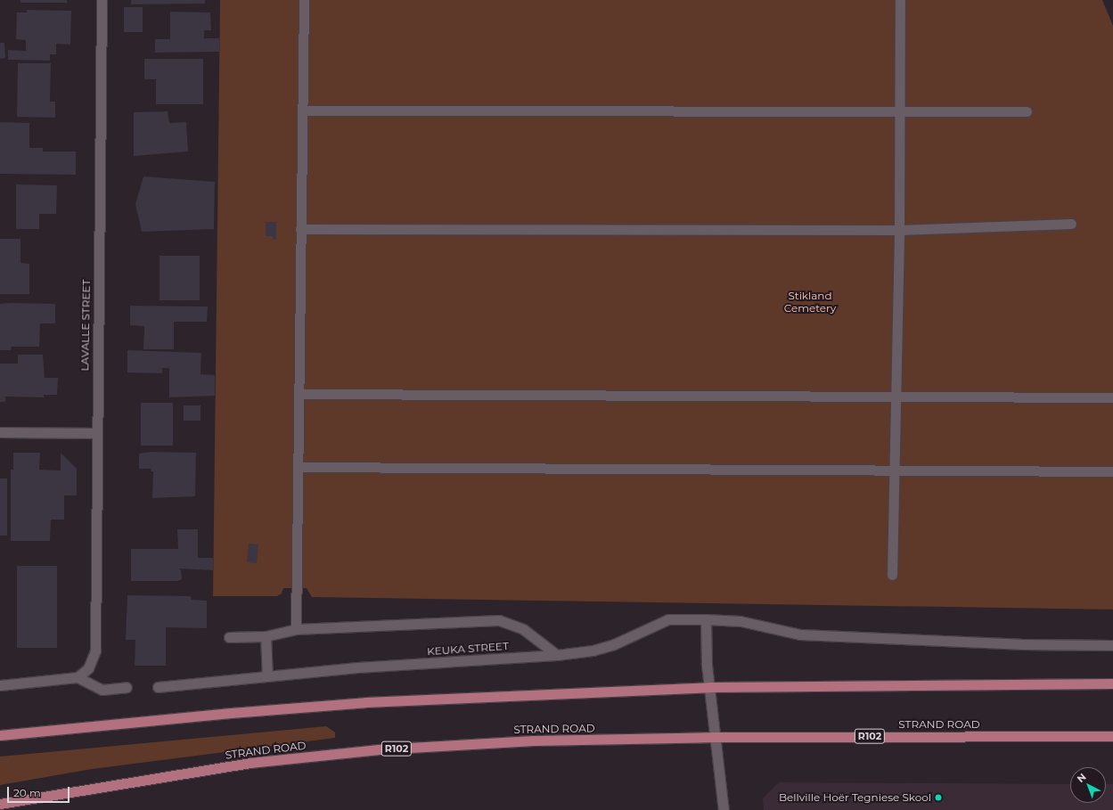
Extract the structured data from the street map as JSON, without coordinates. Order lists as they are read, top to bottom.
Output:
{
  "streets": {
    "main road": ["STRAND ROAD", "R102"],
    "street": ["LAVALLE STREET", "KEUKA STREET"]
  },
  "parks": ["Stikland Cemetery"],
  "places": ["Bellville Hoër Tegniese Skool"],
  "scale_bar": "20 m",
  "north": "top left"
}
